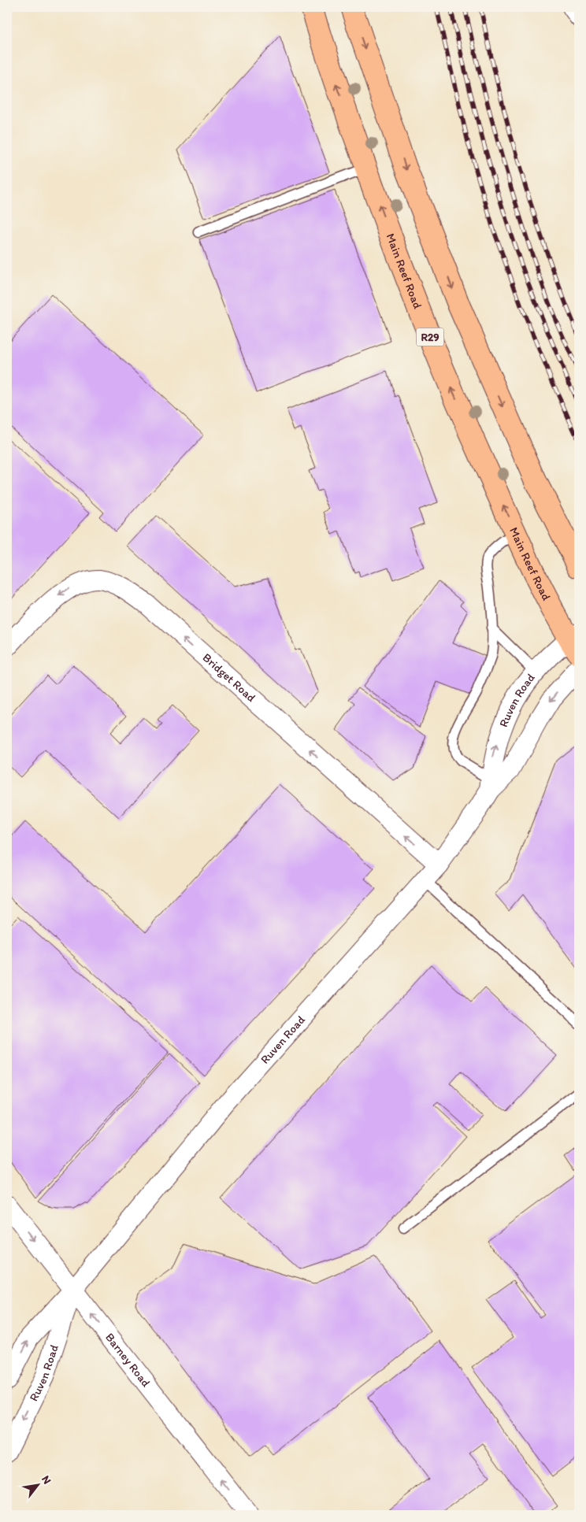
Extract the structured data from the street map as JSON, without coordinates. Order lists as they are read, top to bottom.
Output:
{
  "streets": {
    "main road": ["Main Reef Road", "R29"],
    "street": ["Bridget Road", "Ruven Road", "Barney Road"]
  },
  "crossings": [
    ["Main Reef Road", "Ruven Road"],
    ["Bridget Road", "Ruven Road"],
    ["Ruven Road", "Barney Road"]
  ],
  "one_way": ["Bridget Road"],
  "north": "top right"
}
